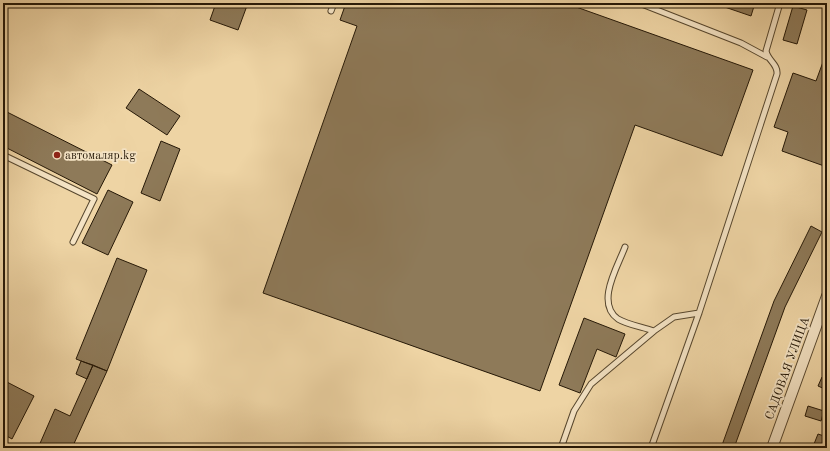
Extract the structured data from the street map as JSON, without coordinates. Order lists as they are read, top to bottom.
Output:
{
  "streets": {
    "street": ["САДОВАЯ УЛИЦА"]
  },
  "places": ["автомаляр.kg"]
}
